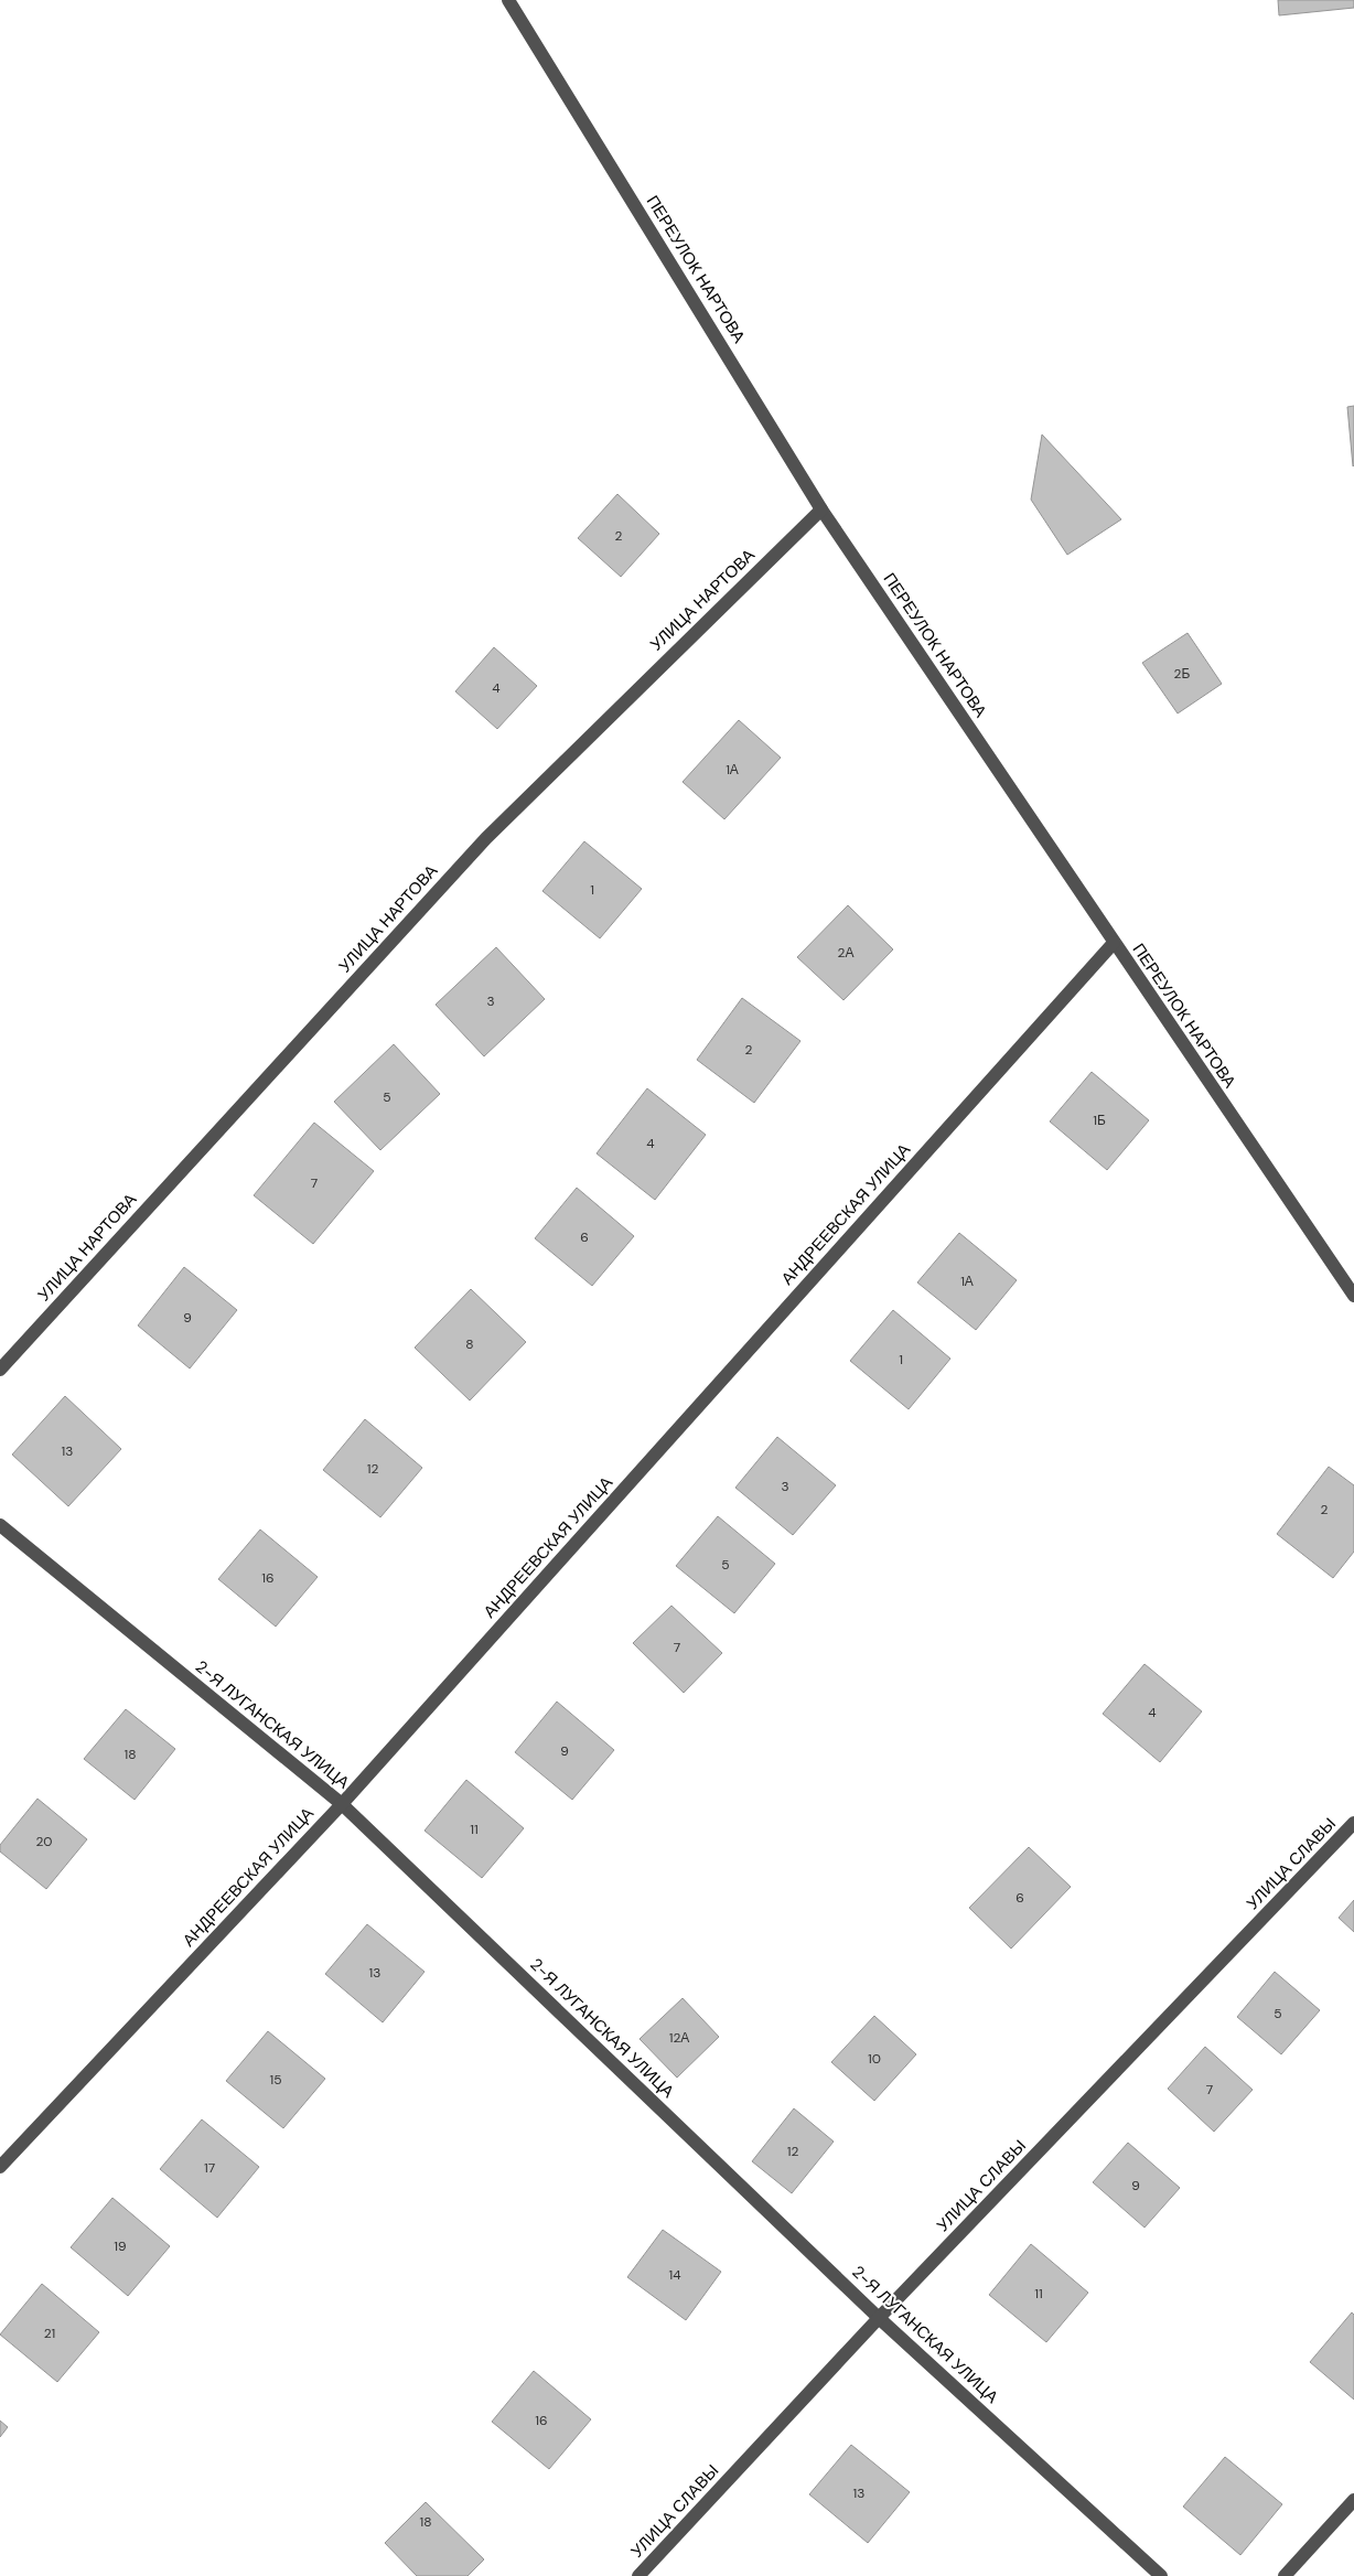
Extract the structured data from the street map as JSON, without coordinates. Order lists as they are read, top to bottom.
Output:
{
  "streets": {
    "street": [
      "ПЕРЕУЛОК НАРТОВА",
      "УЛИЦА НАРТОВА",
      "АНДРЕЕВСКАЯ УЛИЦА",
      "2-Я ЛУГАНСКАЯ УЛИЦА",
      "УЛИЦА СЛАВЫ"
    ]
  },
  "crossings": [
    ["ПЕРЕУЛОК НАРТОВА", "УЛИЦА НАРТОВА"],
    ["ПЕРЕУЛОК НАРТОВА", "АНДРЕЕВСКАЯ УЛИЦА"],
    ["АНДРЕЕВСКАЯ УЛИЦА", "2-Я ЛУГАНСКАЯ УЛИЦА"],
    ["2-Я ЛУГАНСКАЯ УЛИЦА", "УЛИЦА СЛАВЫ"]
  ],
  "house_numbers": [
    "2",
    "2Б",
    "4",
    "1А",
    "1",
    "2А",
    "3",
    "2",
    "5",
    "1Б",
    "4",
    "7",
    "6",
    "1А",
    "9",
    "8",
    "1",
    "13",
    "12",
    "3",
    "2",
    "5",
    "16",
    "7",
    "4",
    "9",
    "18",
    "11",
    "20",
    "6",
    "13",
    "5",
    "12А",
    "10",
    "15",
    "7",
    "12",
    "17",
    "9",
    "19",
    "14",
    "11",
    "21",
    "16",
    "13",
    "18"
  ]
}
